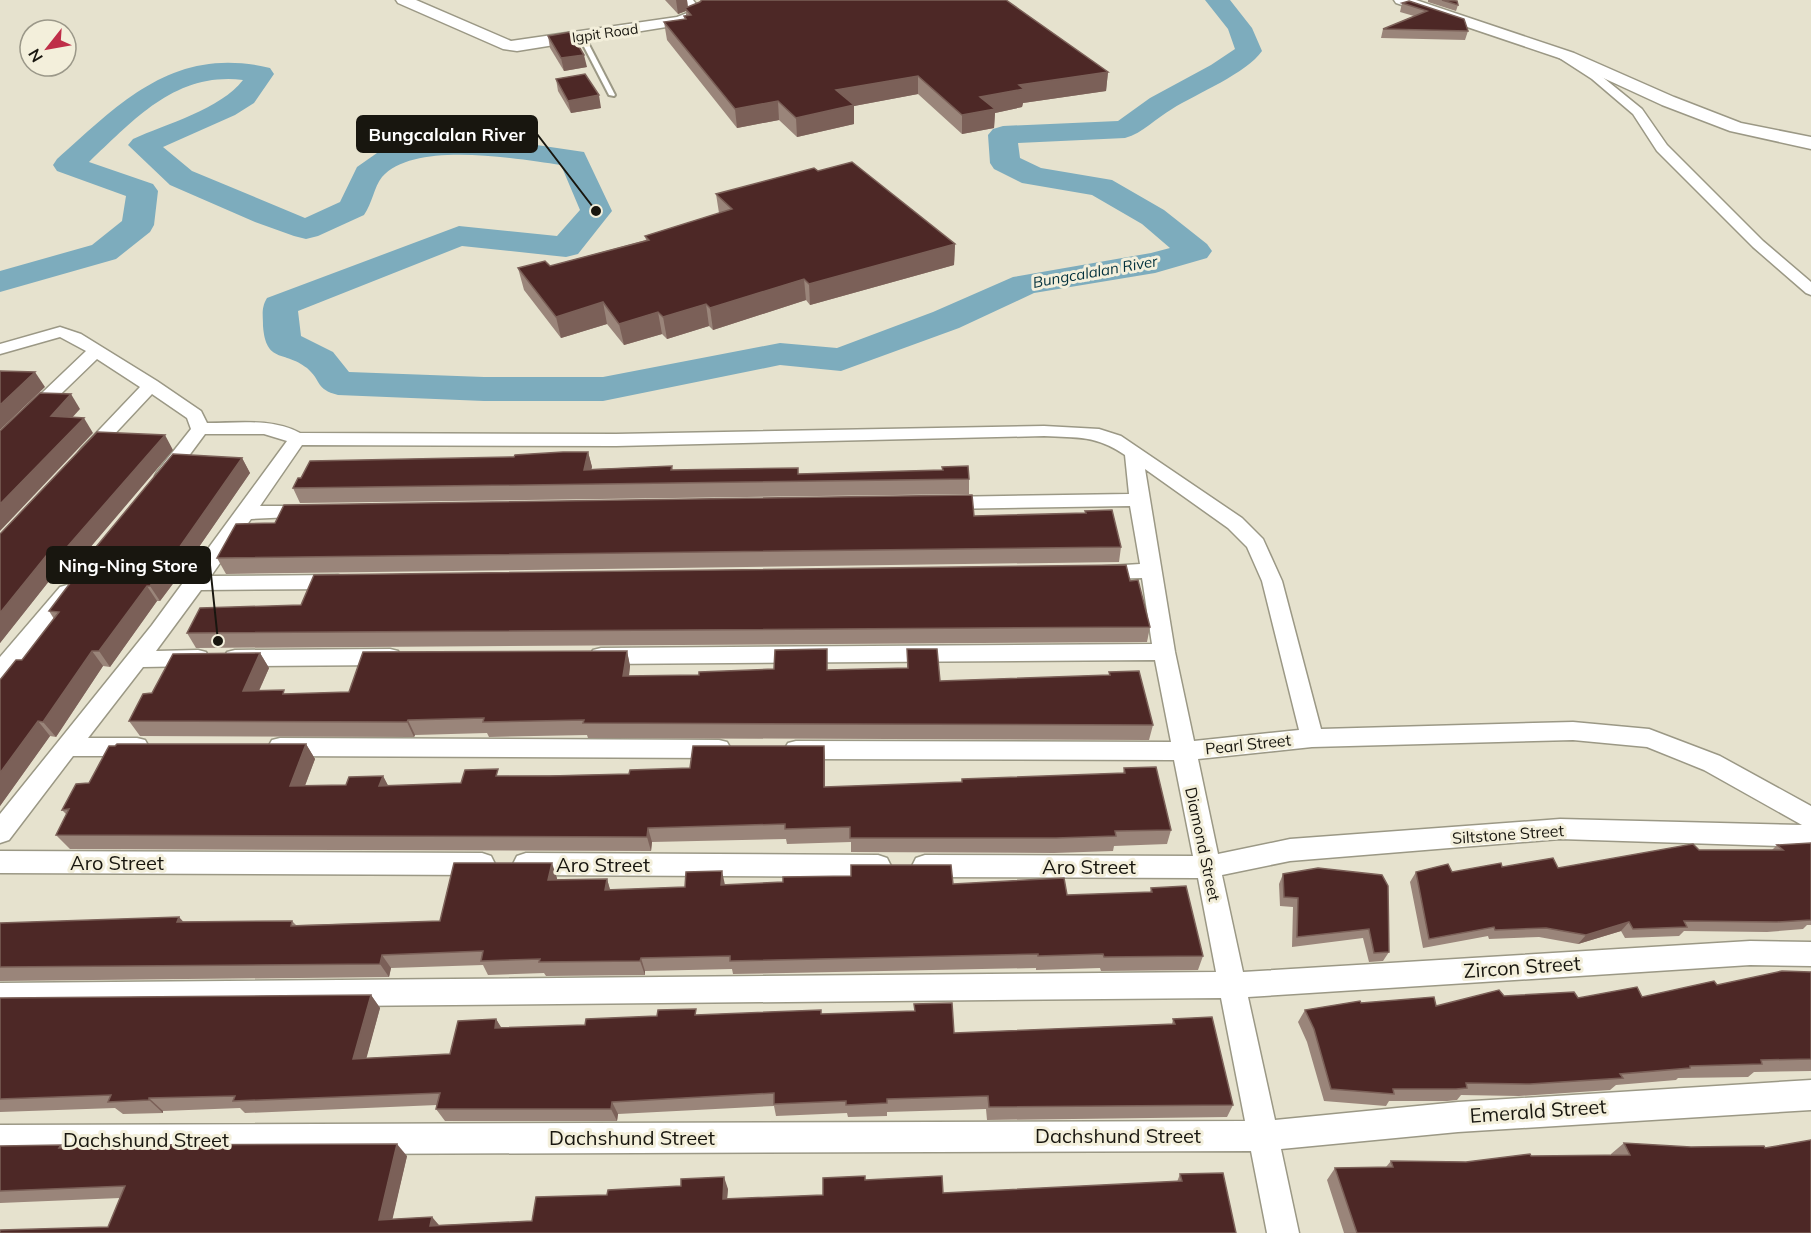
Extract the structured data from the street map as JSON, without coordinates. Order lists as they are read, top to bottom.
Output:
{
  "streets": {
    "street": [
      "Igpit Road",
      "Pearl Street",
      "Siltstone Street",
      "Diamond Street",
      "Aro Street",
      "Zircon Street",
      "Emerald Street",
      "Dachshund Street"
    ]
  },
  "crossings": [
    ["Pearl Street", "Diamond Street"],
    ["Siltstone Street", "Diamond Street"],
    ["Siltstone Street", "Aro Street"],
    ["Diamond Street", "Aro Street"],
    ["Diamond Street", "Zircon Street"],
    ["Diamond Street", "Emerald Street"],
    ["Diamond Street", "Dachshund Street"],
    ["Emerald Street", "Dachshund Street"]
  ],
  "water": ["Bungcalalan River"],
  "places": ["Bungcalalan River", "Ning-Ning Store"],
  "north": "bottom left"
}
